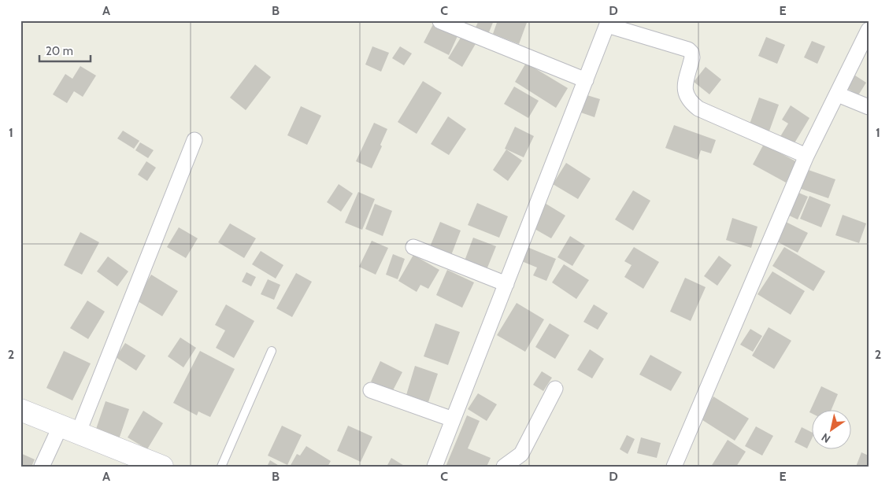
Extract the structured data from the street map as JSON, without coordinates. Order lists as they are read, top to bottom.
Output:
{
  "scale_bar": "20 m",
  "north": "bottom left",
  "grid": {
    "columns": [
      "A",
      "B",
      "C",
      "D",
      "E"
    ],
    "rows": ["1", "2"]
  }
}
